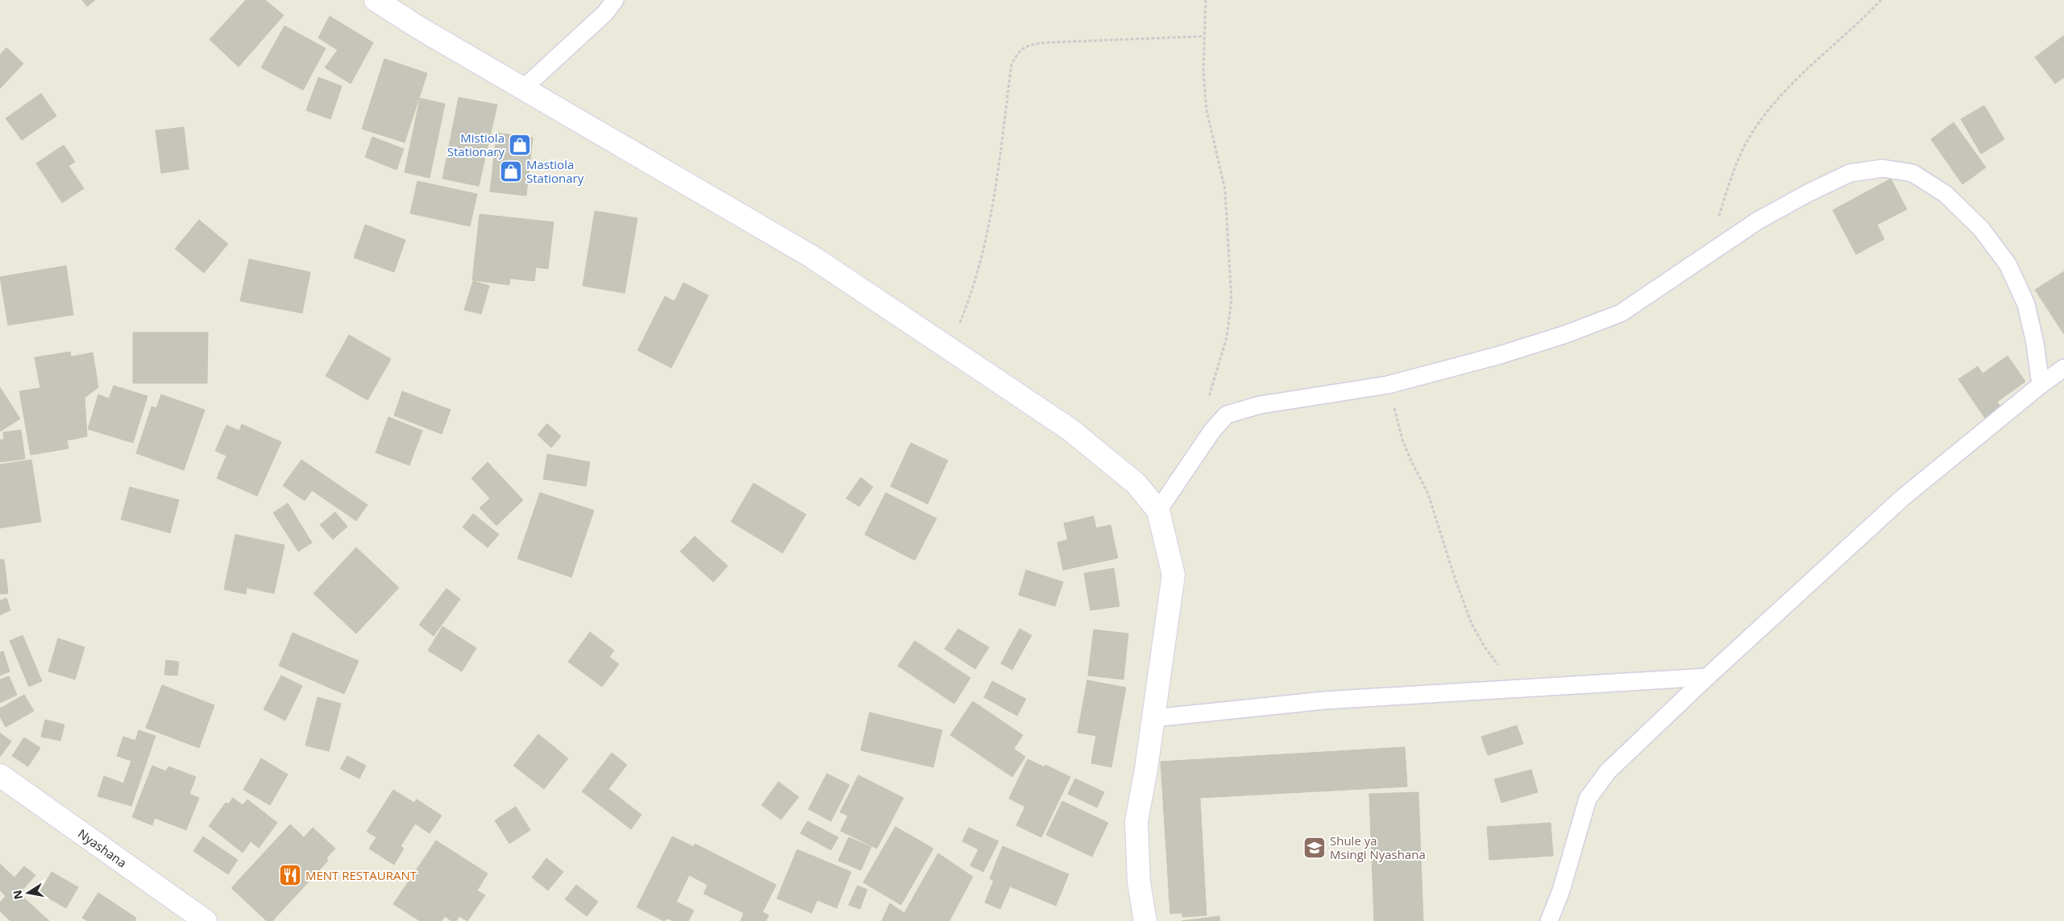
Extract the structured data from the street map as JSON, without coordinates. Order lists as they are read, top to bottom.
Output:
{
  "streets": {
    "street": ["Nyashana"]
  },
  "places": {
    "shop": ["Mistiola Stationary", "Mastiola Stationary"],
    "school or university": ["Shule ya Msingi Nyashana"],
    "restaurant": ["MENT RESTAURANT"]
  },
  "north": "left"
}
